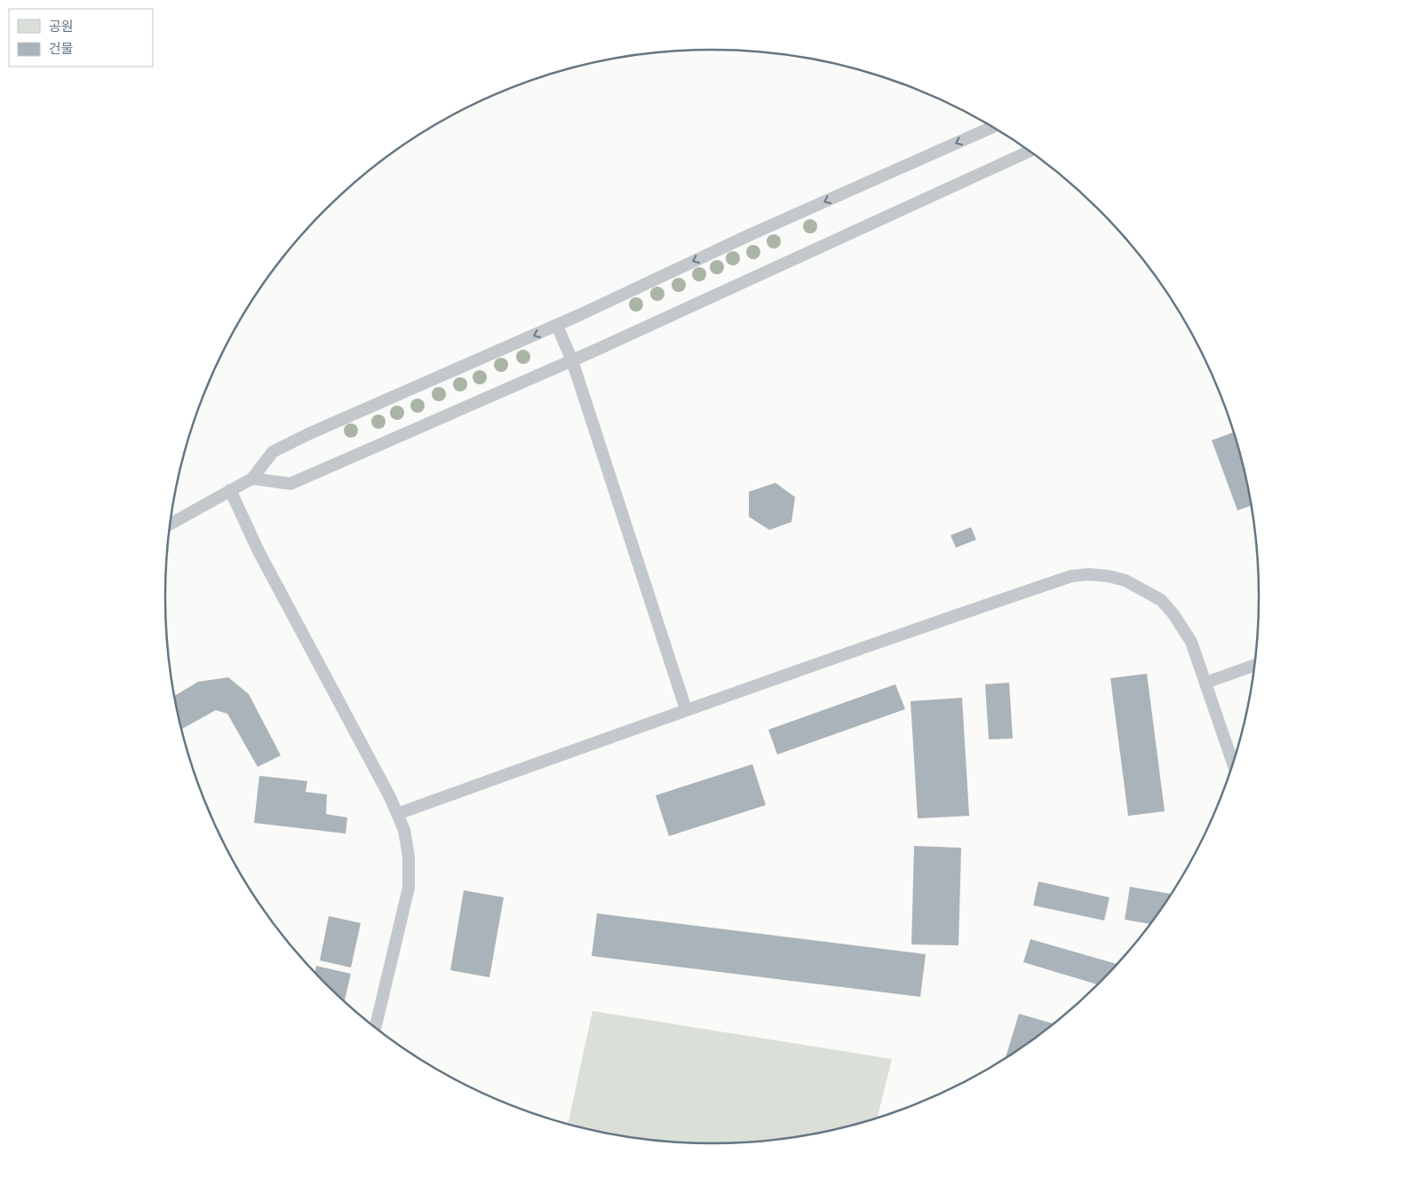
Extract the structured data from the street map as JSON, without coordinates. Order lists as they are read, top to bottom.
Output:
{
  "legend": ["공원", "건물"]
}
